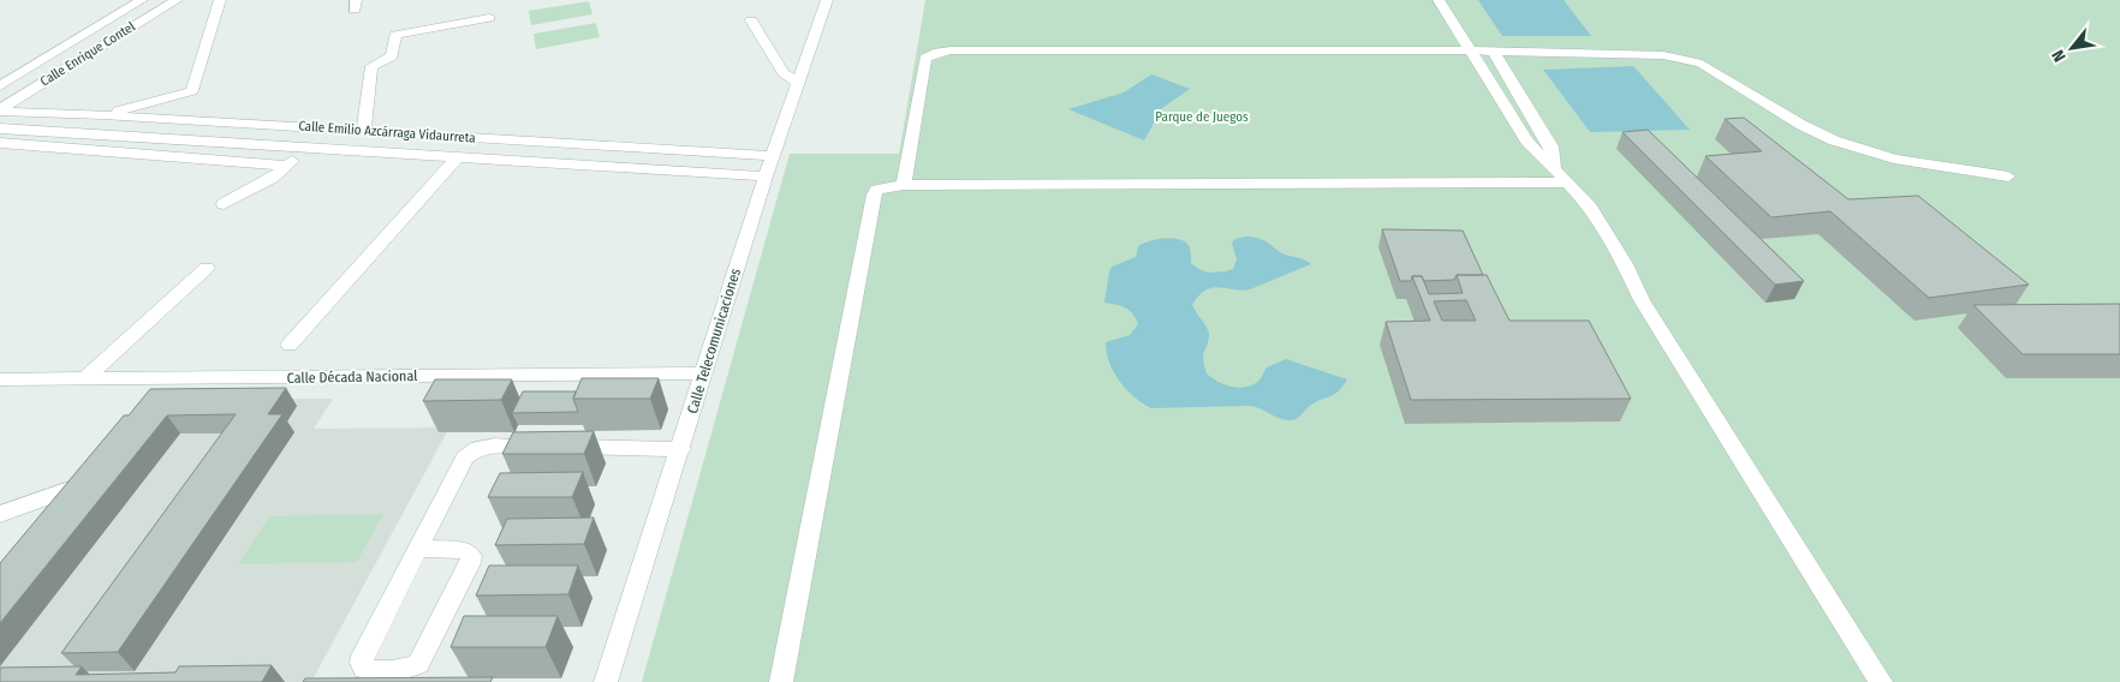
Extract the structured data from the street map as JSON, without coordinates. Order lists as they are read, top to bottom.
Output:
{
  "streets": {
    "street": [
      "Calle Enrique Contel",
      "Calle Emilio Azcárraga Vidaurreta",
      "Calle Telecomunicaciones",
      "Calle Década Nacional"
    ]
  },
  "crossings": [
    ["Calle Enrique Contel", "Calle Emilio Azcárraga Vidaurreta"],
    ["Calle Emilio Azcárraga Vidaurreta", "Calle Telecomunicaciones"],
    ["Calle Telecomunicaciones", "Calle Década Nacional"]
  ],
  "parks": ["Parque de Juegos"],
  "north": "bottom left"
}
